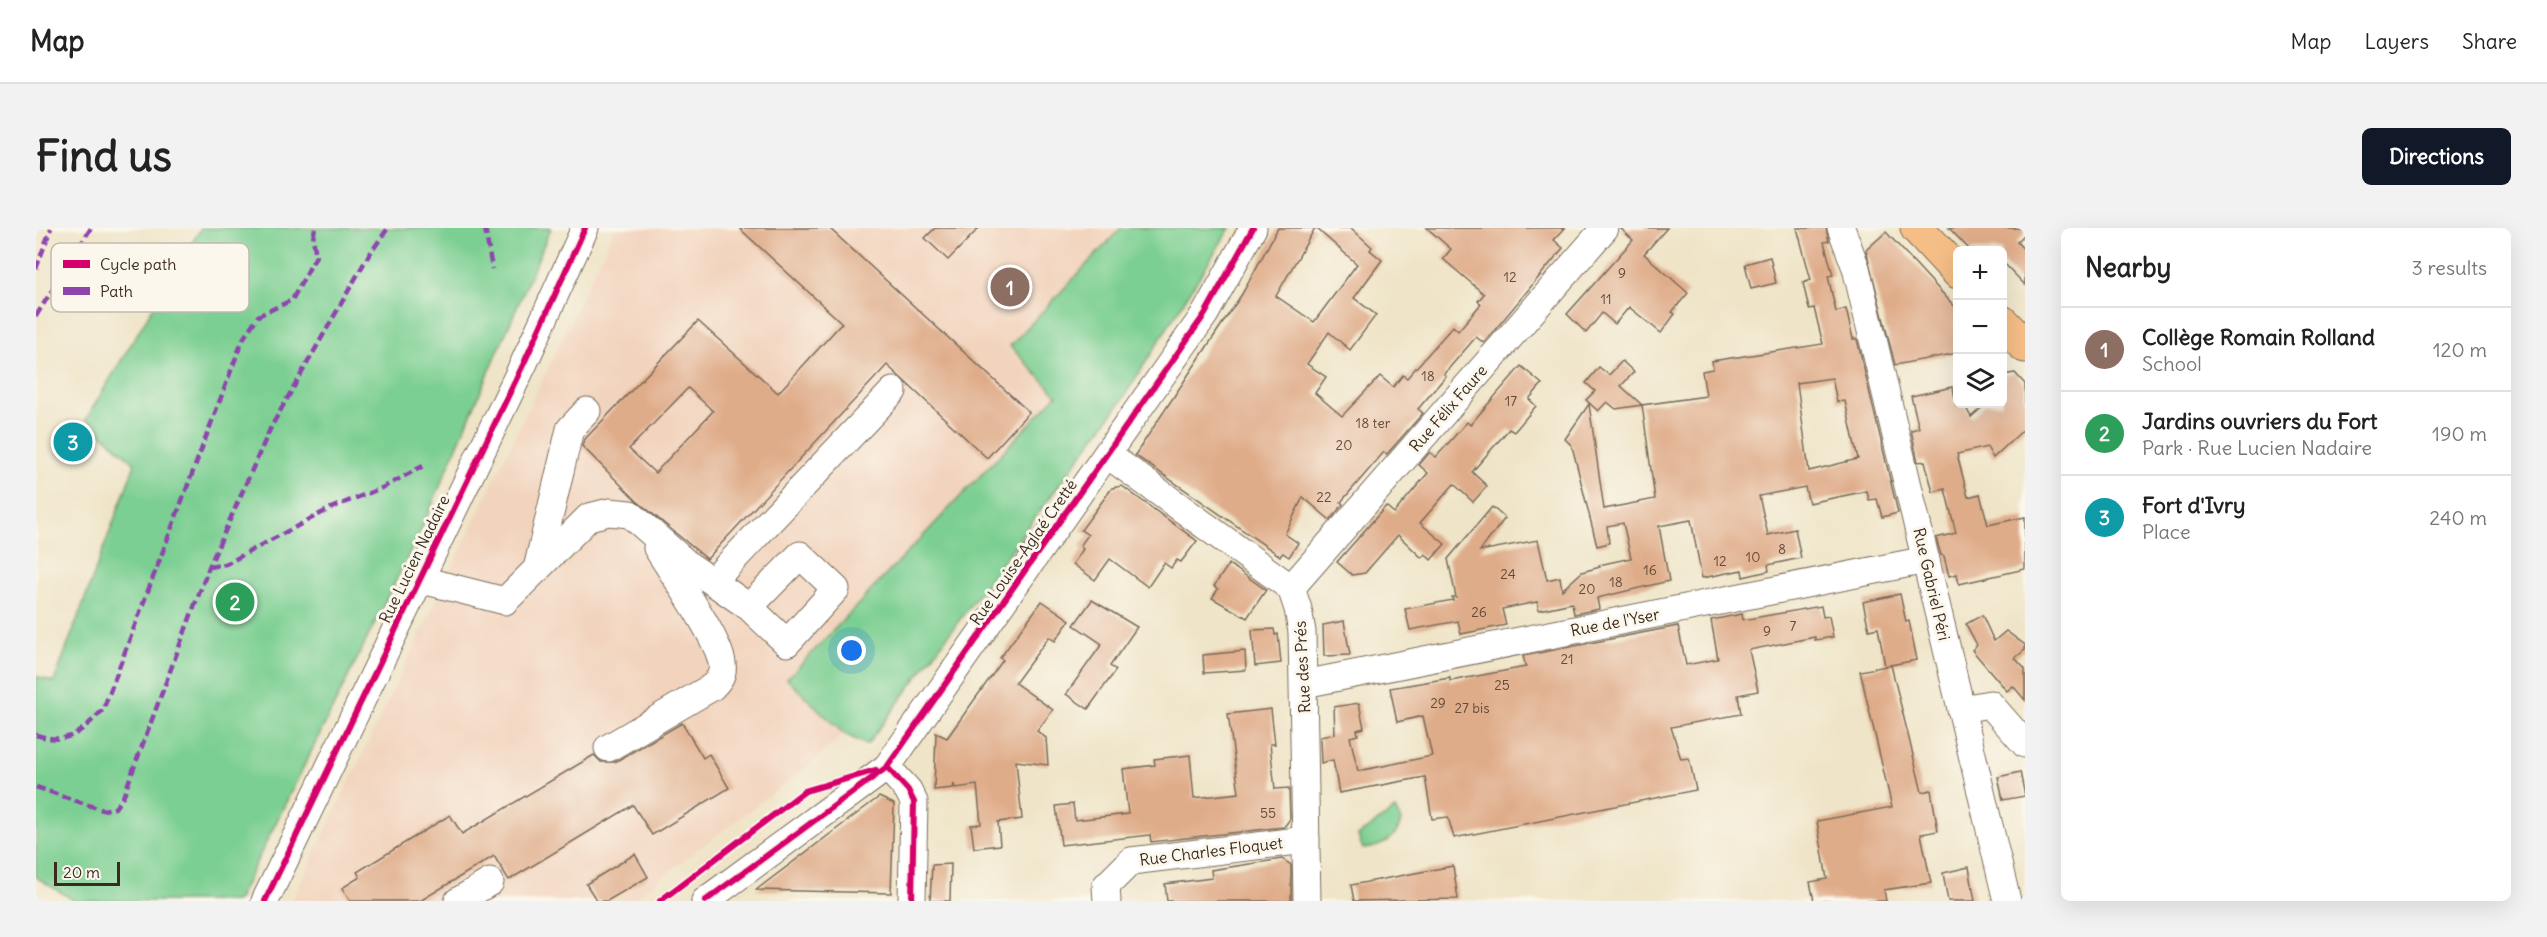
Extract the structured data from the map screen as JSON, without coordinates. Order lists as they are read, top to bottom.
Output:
{
  "streets": {
    "street": [
      "Rue Félix Faure",
      "Rue Louise-Aglaé Cretté",
      "Rue Lucien Nadaire",
      "Rue Gabriel Péri",
      "Rue de l'Yser",
      "Rue des Prés",
      "Rue Charles Floquet"
    ]
  },
  "crossings": [
    ["Rue Félix Faure", "Rue des Prés"],
    ["Rue Gabriel Péri", "Rue de l'Yser"],
    ["Rue de l'Yser", "Rue des Prés"],
    ["Rue des Prés", "Rue Charles Floquet"]
  ],
  "house_numbers": [
    "9",
    "12",
    "11",
    "18",
    "17",
    "18 ter",
    "20",
    "22",
    "8",
    "10",
    "12",
    "16",
    "24",
    "18",
    "20",
    "26",
    "7",
    "9",
    "21",
    "25",
    "29",
    "27 bis",
    "55"
  ],
  "legend": ["Cycle path", "Path"],
  "scale_bar": "20 m",
  "page": {
    "header": "Map",
    "nav": ["Map", "Layers", "Share"],
    "buttons": "Directions",
    "title": "Find us",
    "heading": ["Nearby", "3 results"],
    "map_buttons": ["+", "−"],
    "pins": ["1", "3", "2"],
    "list": [
      {
        "mark": "1",
        "name": "Collège Romain Rolland",
        "note": "School",
        "value": "120 m"
      },
      {
        "mark": "2",
        "name": "Jardins ouvriers du Fort",
        "note": "Park · Rue Lucien Nadaire",
        "value": "190 m"
      },
      {
        "mark": "3",
        "name": "Fort d'Ivry",
        "note": "Place",
        "value": "240 m"
      }
    ],
    "scale": "20 m"
  }
}
